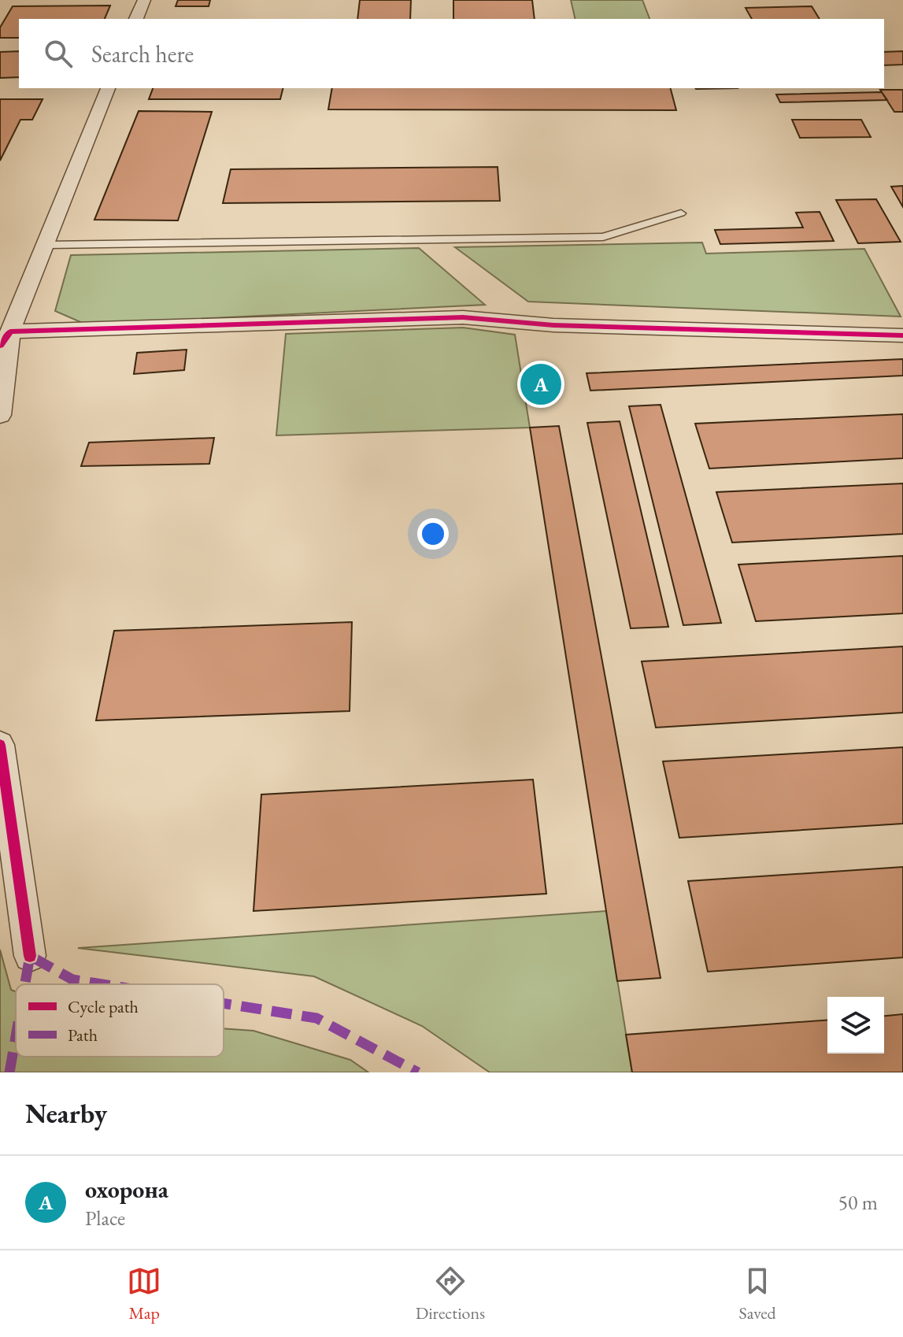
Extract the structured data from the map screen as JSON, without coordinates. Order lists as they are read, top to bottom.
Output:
{
  "legend": ["Cycle path", "Path"],
  "page": {
    "search": "Search here",
    "pins": "A",
    "heading": "Nearby",
    "list": [
      {
        "mark": "A",
        "name": "охорона",
        "note": "Place",
        "value": "50 m"
      }
    ],
    "nav": ["Map", "Directions", "Saved"]
  }
}
